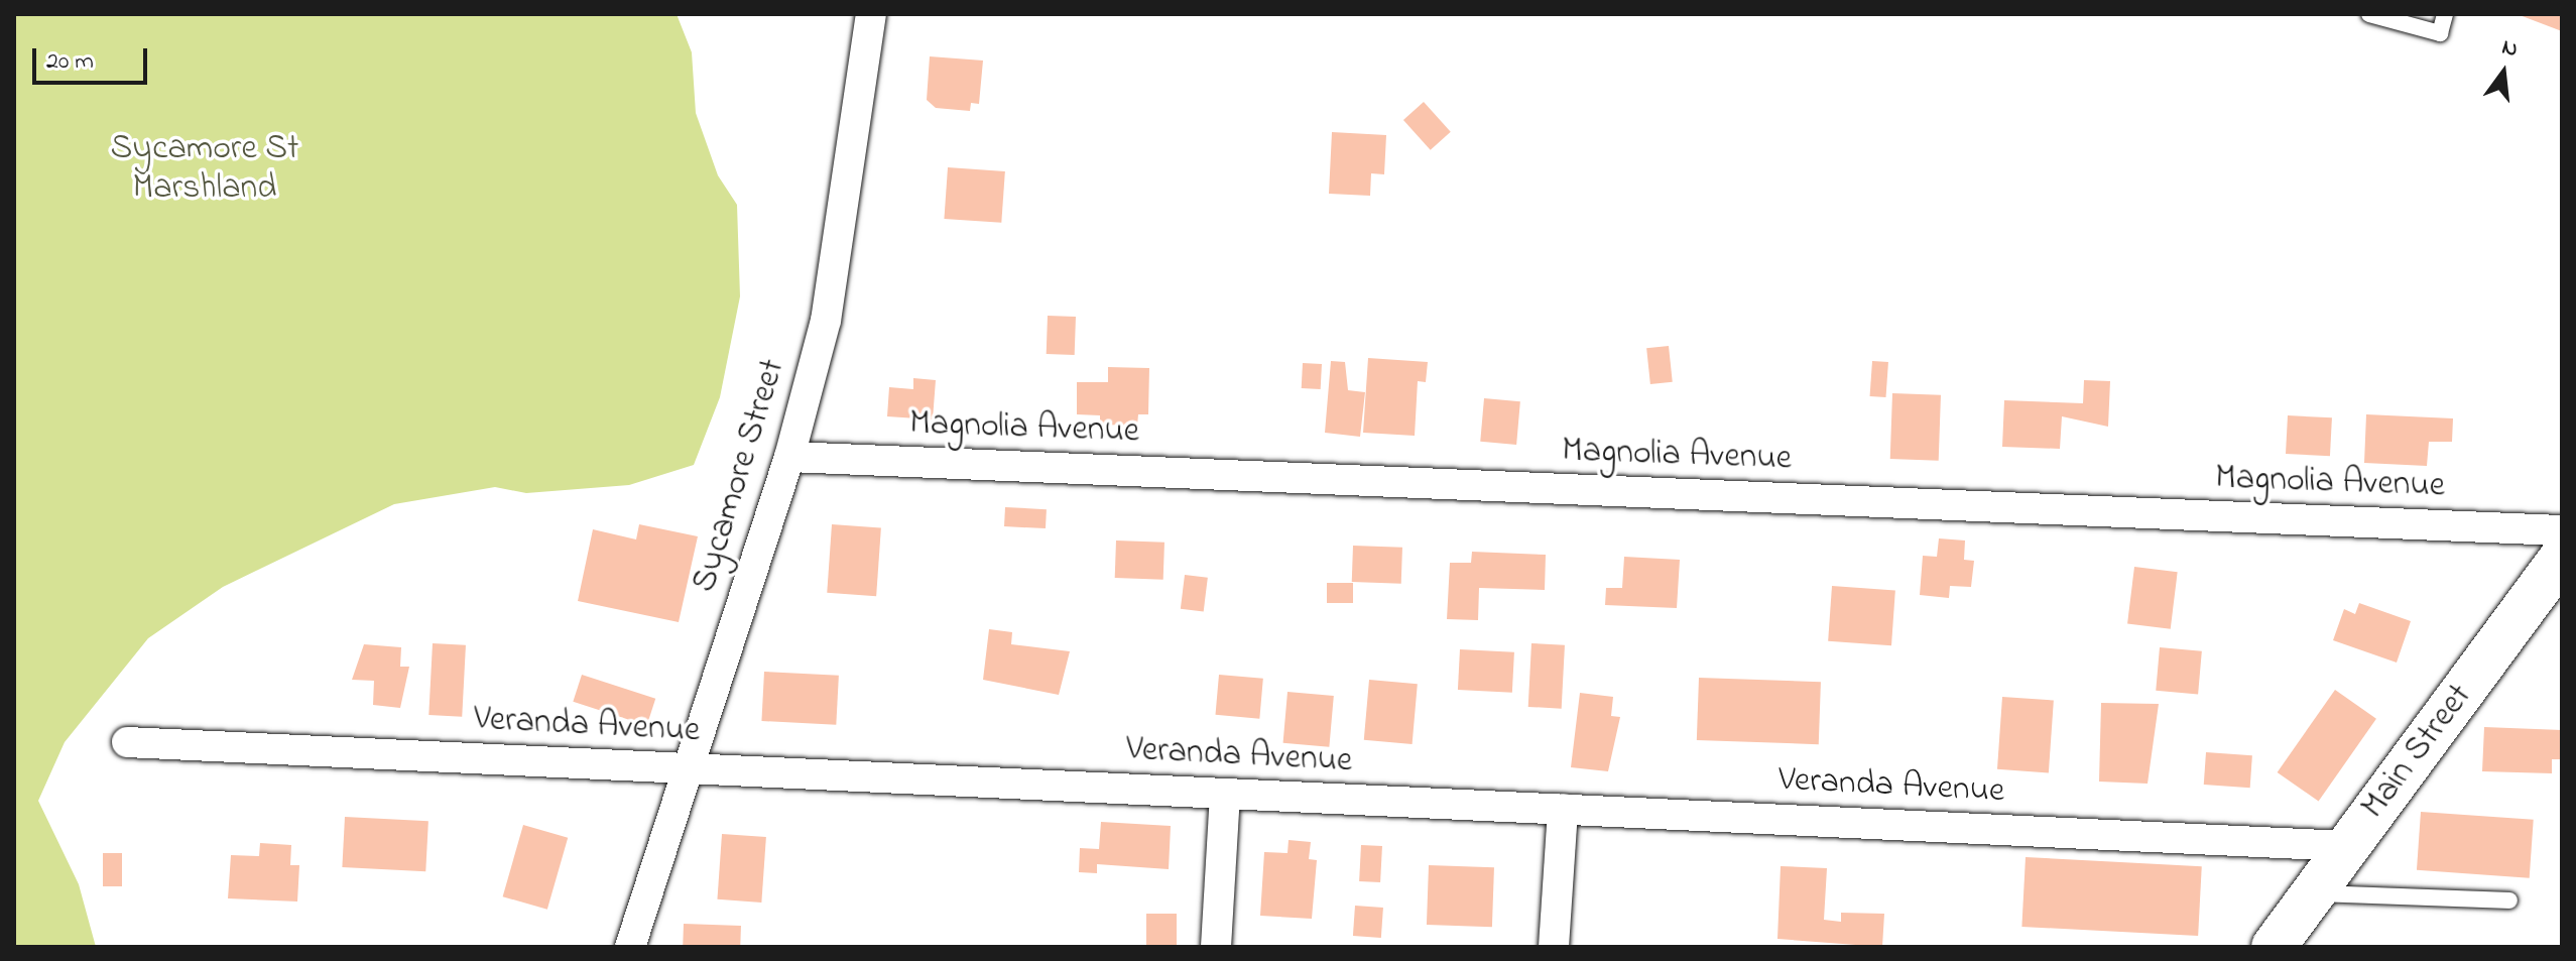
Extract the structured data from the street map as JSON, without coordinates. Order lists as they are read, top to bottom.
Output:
{
  "streets": {
    "main road": ["Main Street"],
    "street": ["Magnolia Avenue", "Sycamore Street", "Veranda Avenue"]
  },
  "crossings": [
    ["Magnolia Avenue", "Sycamore Street"],
    ["Magnolia Avenue", "Main Street"],
    ["Sycamore Street", "Veranda Avenue"],
    ["Veranda Avenue", "Main Street"]
  ],
  "parks": ["Sycamore St Marshland"],
  "scale_bar": "20 m",
  "north": "top"
}
